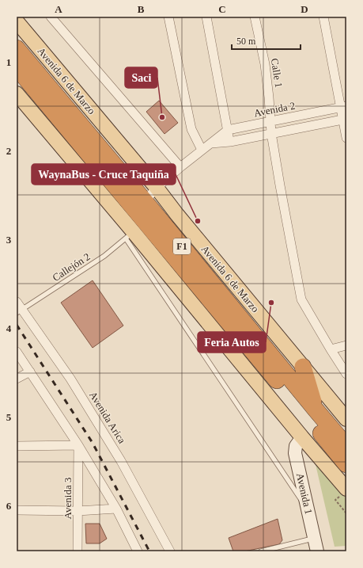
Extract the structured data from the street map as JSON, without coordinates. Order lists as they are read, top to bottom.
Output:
{
  "streets": {
    "highway": ["Avenida 6 de Marzo", "F1"],
    "street": [
      "Calle 1",
      "Avenida 2",
      "Avenida Arica",
      "Avenida 1",
      "Avenida 3"
    ],
    "lane": ["Callejón 2"]
  },
  "crossings": [
    ["Calle 1", "Avenida 2"],
    ["Avenida 6 de Marzo", "Avenida 2"],
    ["Avenida 2", "Callejón 2"],
    ["Callejón 2", "Avenida Arica"]
  ],
  "places": ["Saci", "WaynaBus - Cruce Taquiña", "Feria Autos"],
  "scale_bar": "50 m",
  "grid": {
    "columns": [
      "A",
      "B",
      "C",
      "D"
    ],
    "rows": [
      "1",
      "2",
      "3",
      "4",
      "5",
      "6"
    ]
  }
}
